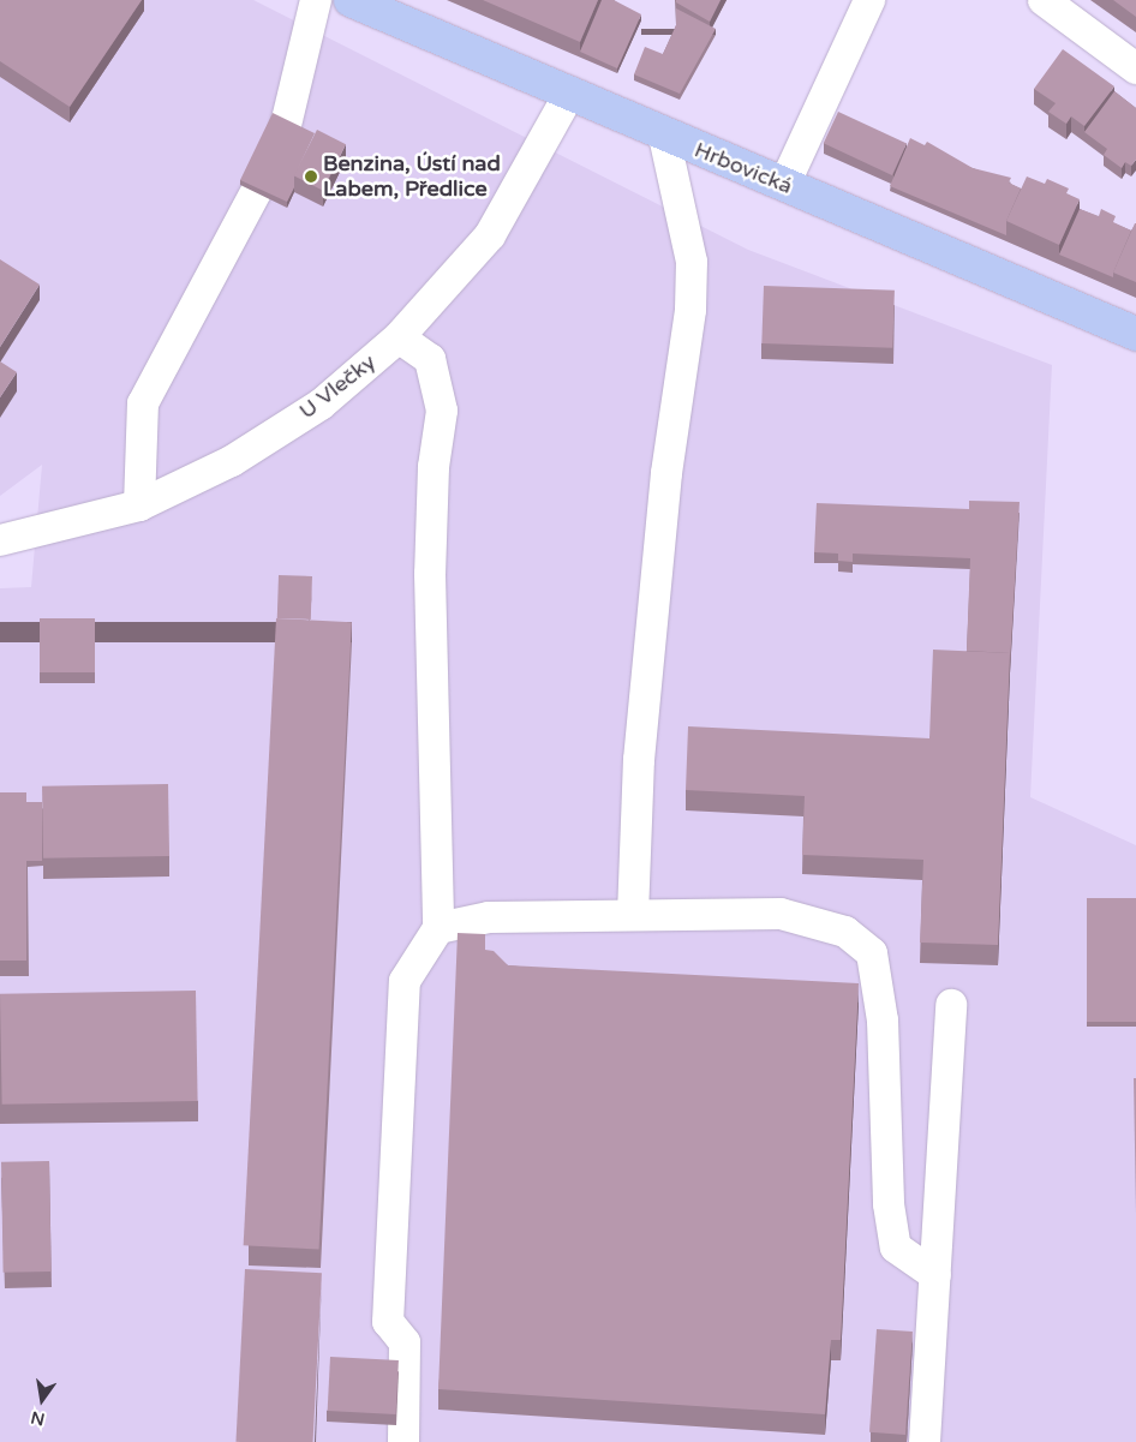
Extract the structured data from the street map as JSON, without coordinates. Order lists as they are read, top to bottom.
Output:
{
  "streets": {
    "main road": ["Hrbovická"],
    "street": ["U Vlečky"]
  },
  "crossings": [
    ["Hrbovická", "U Vlečky"]
  ],
  "places": ["Benzina, Ústí nad Labem, Předlice"],
  "north": "bottom"
}
